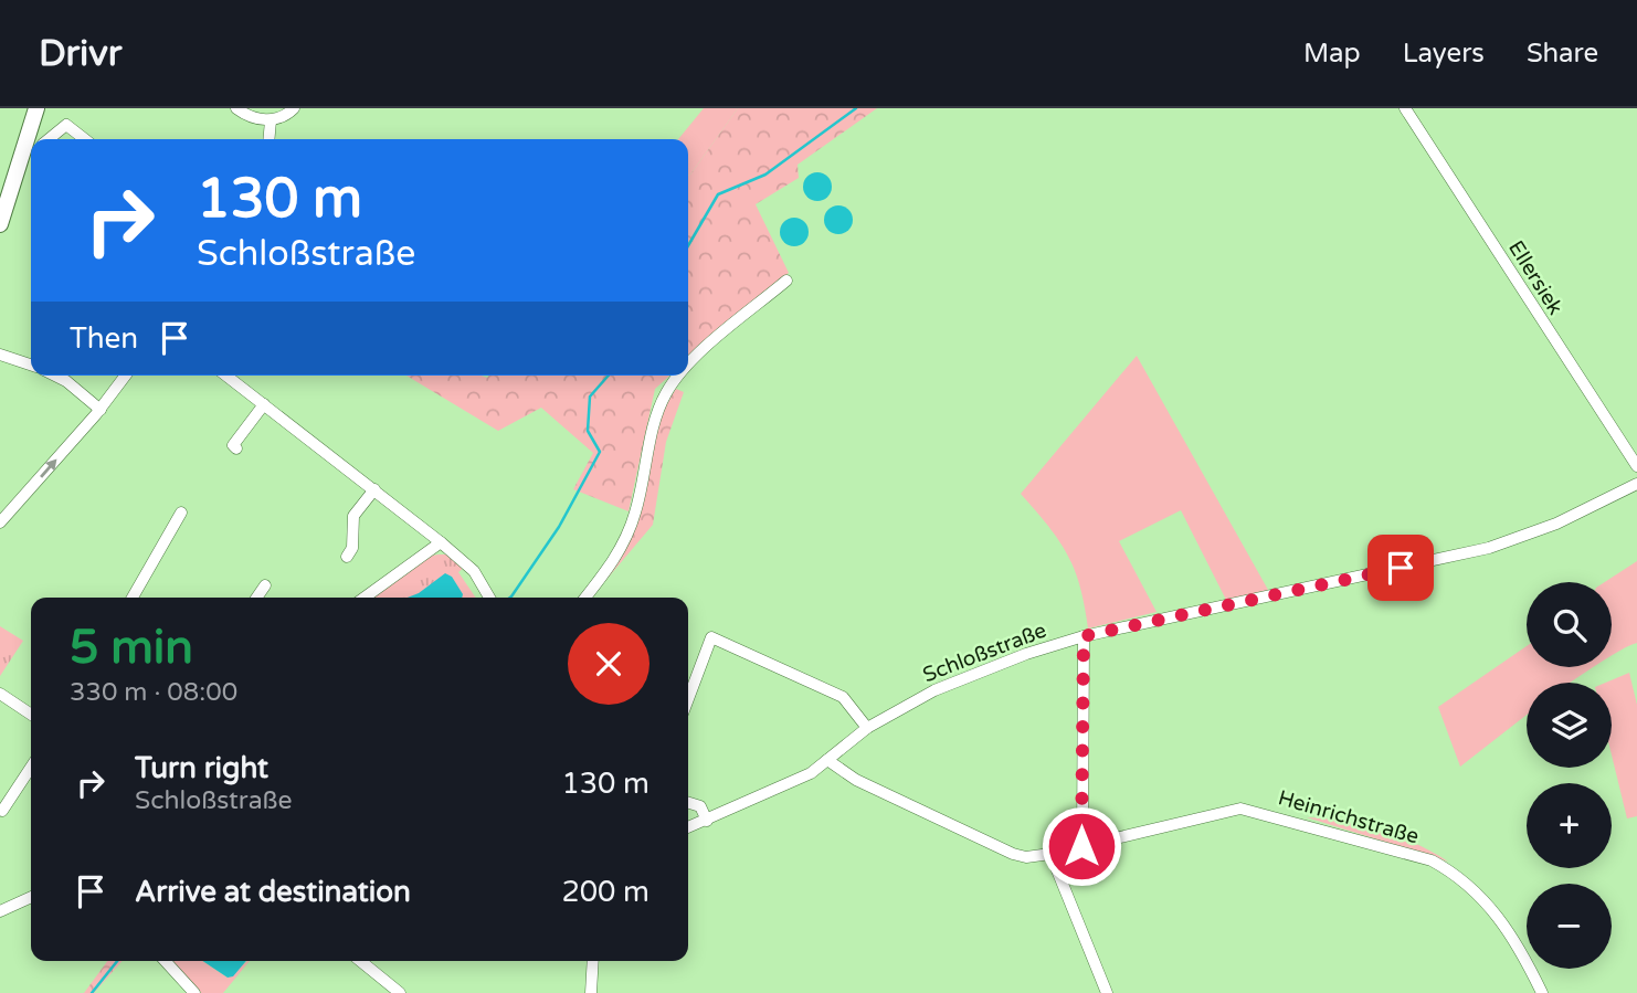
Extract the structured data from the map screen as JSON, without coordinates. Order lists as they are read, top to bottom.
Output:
{
  "streets": {
    "street": ["Ellersiek", "Schloßstraße", "Heinrichstraße"]
  },
  "crossings": [
    ["Schloßstraße", "Heinrichstraße"]
  ],
  "page": {
    "header": "Drivr",
    "nav": ["Map", "Layers", "Share"],
    "turn": ["130 m", "Schloßstraße"],
    "then": "Then",
    "map_buttons": ["+", "−"],
    "heading": ["5 min", "330 m · 08:00"],
    "list": [
      {
        "name": "Turn right",
        "note": "Schloßstraße",
        "value": "130 m"
      },
      {
        "name": "Arrive at destination",
        "value": "200 m"
      }
    ]
  }
}
